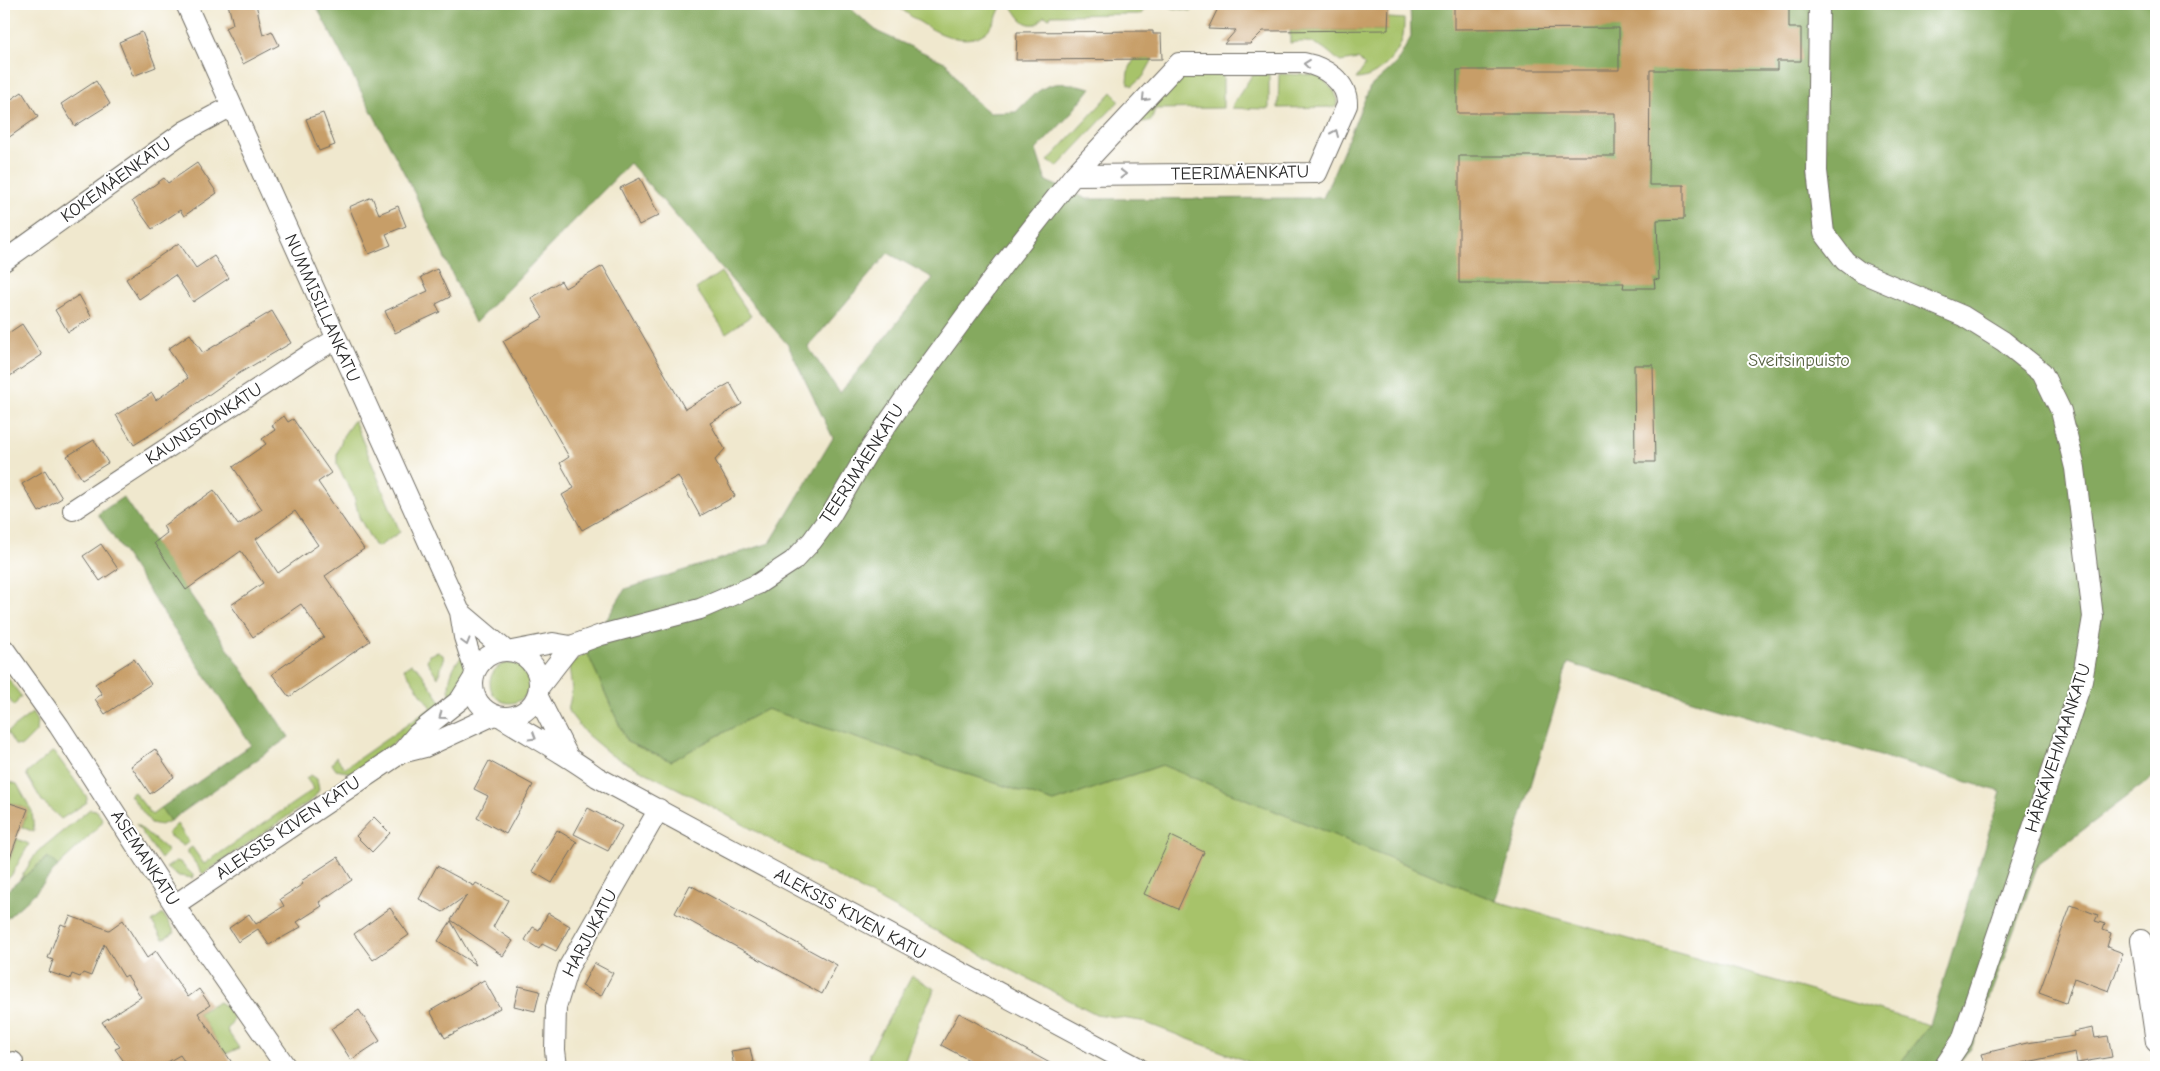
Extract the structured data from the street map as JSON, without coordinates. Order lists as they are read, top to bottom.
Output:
{
  "streets": {
    "street": [
      "TEERIMÄENKATU",
      "KOKEMÄENKATU",
      "NUMMISILLANKATU",
      "KAUNISTONKATU",
      "HÄRKÄVEHMAANKATU",
      "ALEKSIS KIVEN KATU",
      "ASEMANKATU",
      "HARJUKATU"
    ]
  },
  "crossings": [
    ["TEERIMÄENKATU", "NUMMISILLANKATU"],
    ["TEERIMÄENKATU", "ALEKSIS KIVEN KATU"],
    ["KOKEMÄENKATU", "NUMMISILLANKATU"],
    ["NUMMISILLANKATU", "KAUNISTONKATU"],
    ["NUMMISILLANKATU", "ALEKSIS KIVEN KATU"],
    ["ALEKSIS KIVEN KATU", "ASEMANKATU"],
    ["ALEKSIS KIVEN KATU", "HARJUKATU"]
  ],
  "parks": ["Sveitsinpuisto"]
}
